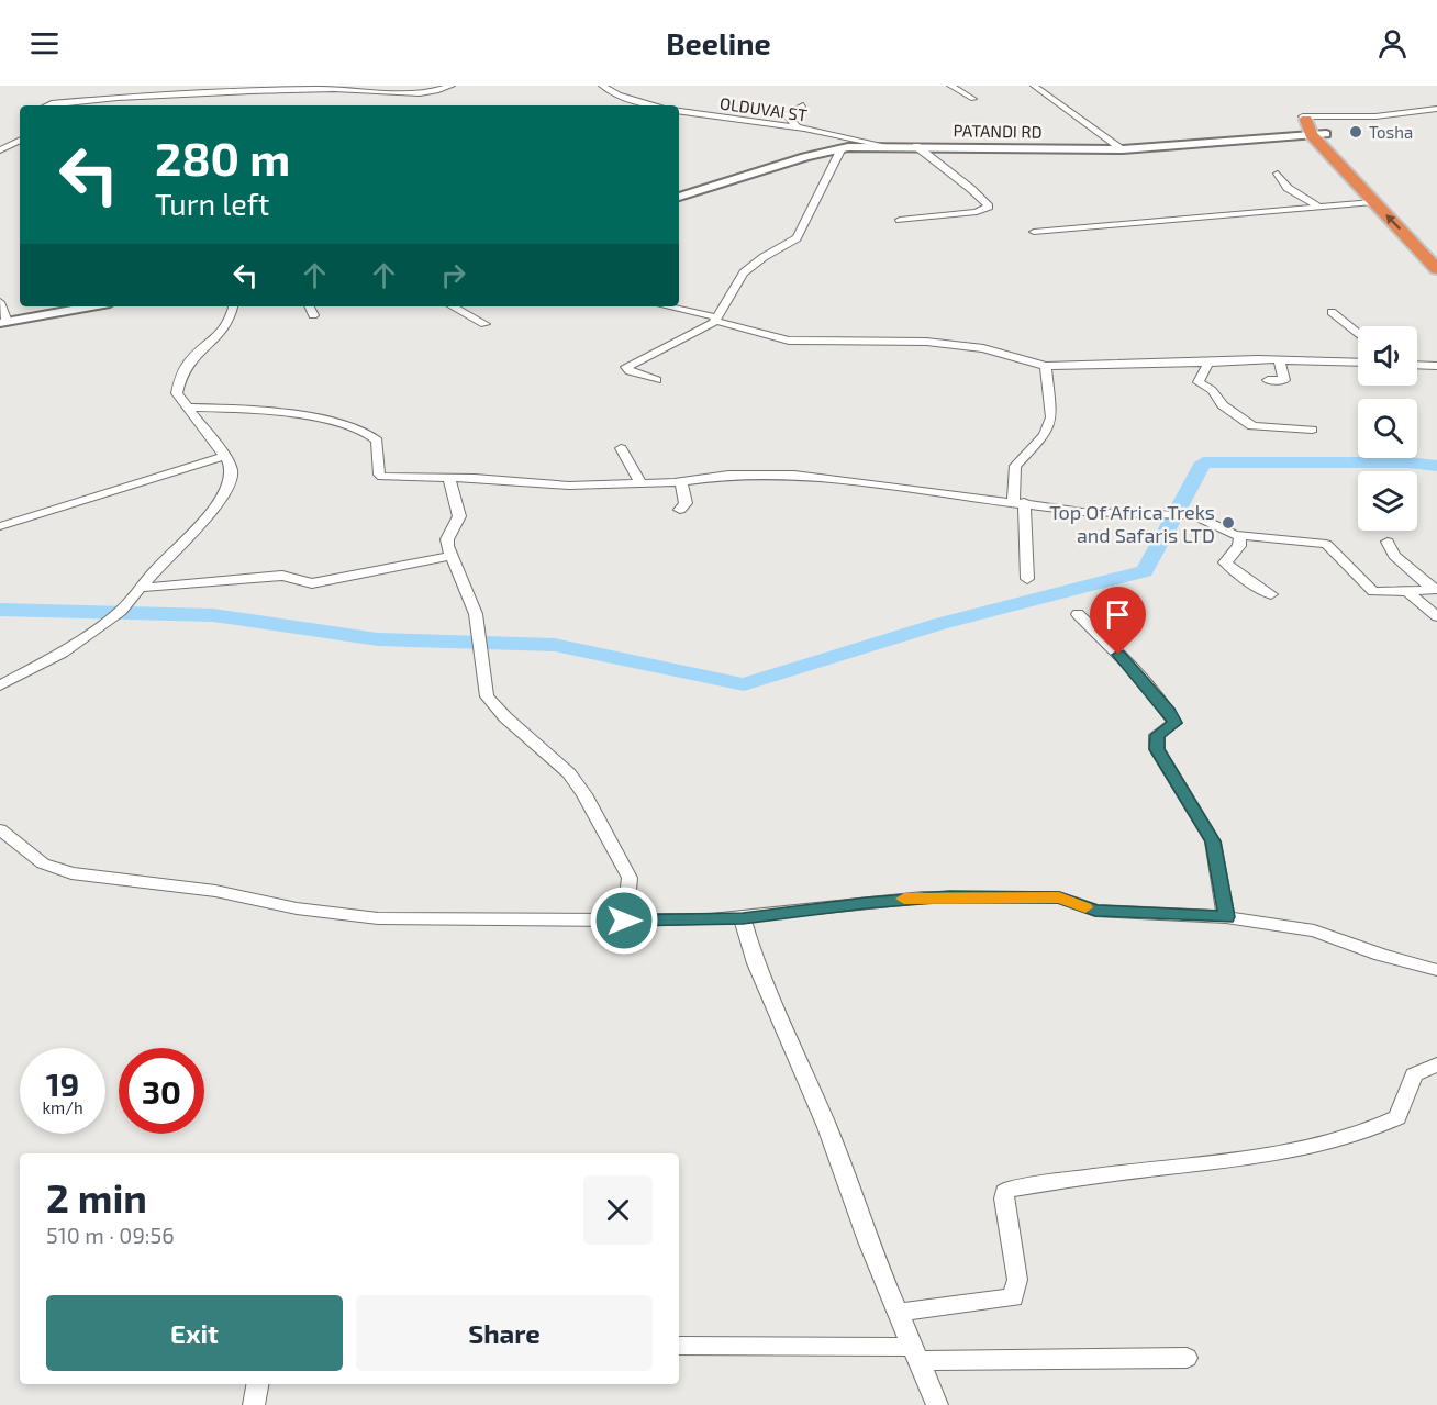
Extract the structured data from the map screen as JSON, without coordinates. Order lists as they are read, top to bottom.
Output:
{
  "streets": {
    "street": ["OLDUVAI ST", "PATANDI RD"]
  },
  "crossings": [
    ["OLDUVAI ST", "PATANDI RD"]
  ],
  "places": ["Tosha", "Top Of Africa Treks and Safaris LTD"],
  "page": {
    "header": "Beeline",
    "turn": ["280 m", "Turn left"],
    "speed": "19 km/h",
    "limit": "30",
    "heading": ["2 min", "510 m · 09:56"],
    "buttons": ["Exit", "Share"]
  }
}
